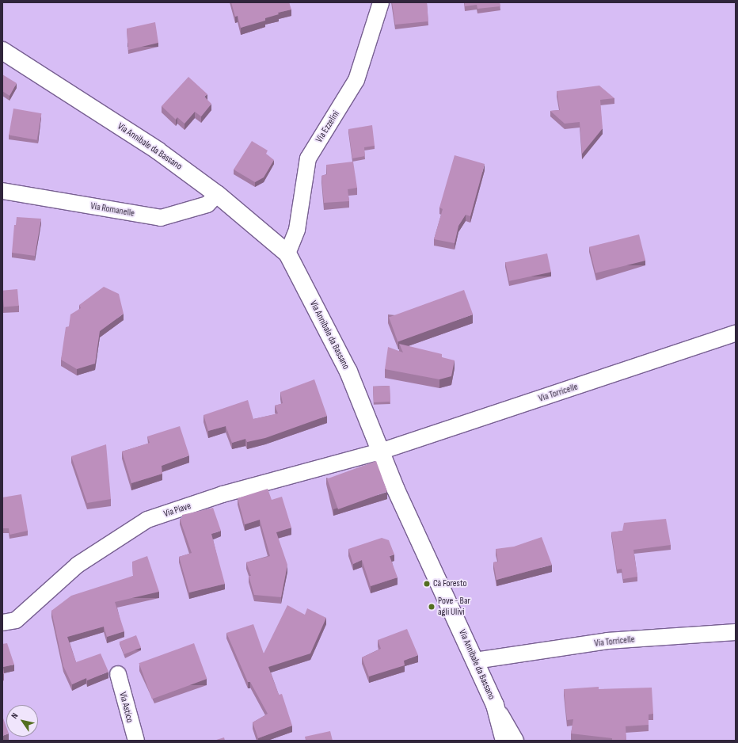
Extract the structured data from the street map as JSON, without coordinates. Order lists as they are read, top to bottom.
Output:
{
  "streets": {
    "street": [
      "Via Ezzelini",
      "Via Annibale da Bassano",
      "Via Romanelle",
      "Via Torricelle",
      "Via Piave",
      "Via Astico"
    ]
  },
  "crossings": [
    ["Via Ezzelini", "Via Annibale da Bassano"],
    ["Via Annibale da Bassano", "Via Romanelle"],
    ["Via Annibale da Bassano", "Via Torricelle"],
    ["Via Annibale da Bassano", "Via Piave"],
    ["Via Torricelle", "Via Piave"]
  ],
  "places": ["Cà Foresto", "Pove - Bar agli Ulivi"],
  "north": "top left"
}
